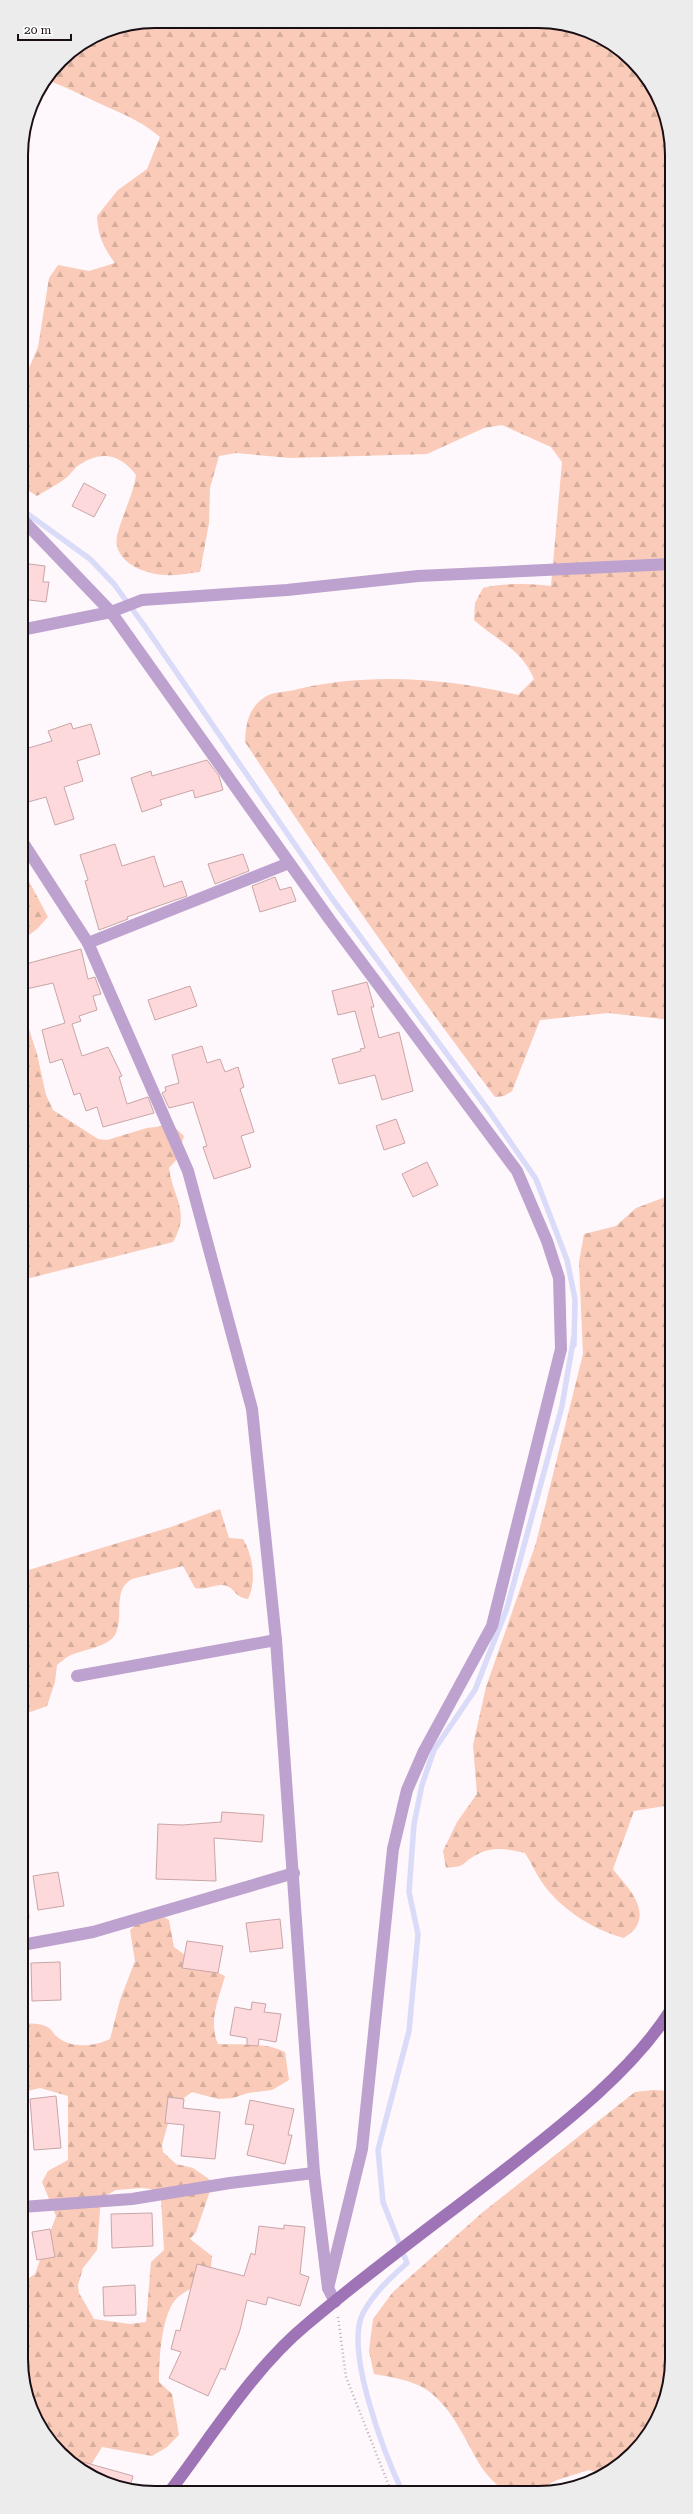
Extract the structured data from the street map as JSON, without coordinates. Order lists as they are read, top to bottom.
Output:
{
  "scale_bar": "20 m"
}
